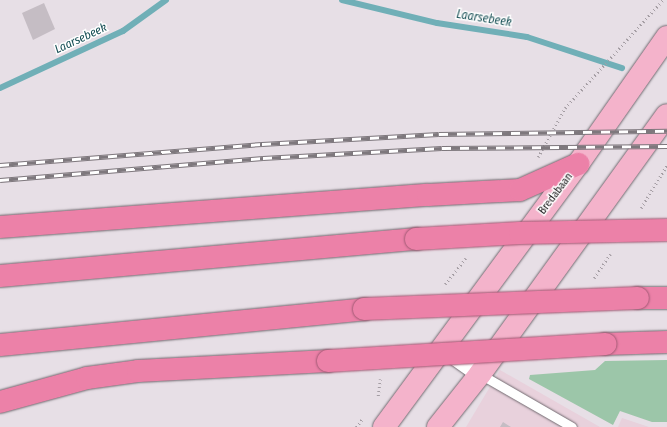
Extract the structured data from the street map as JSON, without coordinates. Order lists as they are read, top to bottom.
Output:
{
  "streets": {
    "main road": ["Bredabaan"]
  },
  "water": ["Laarsebeek"]
}
